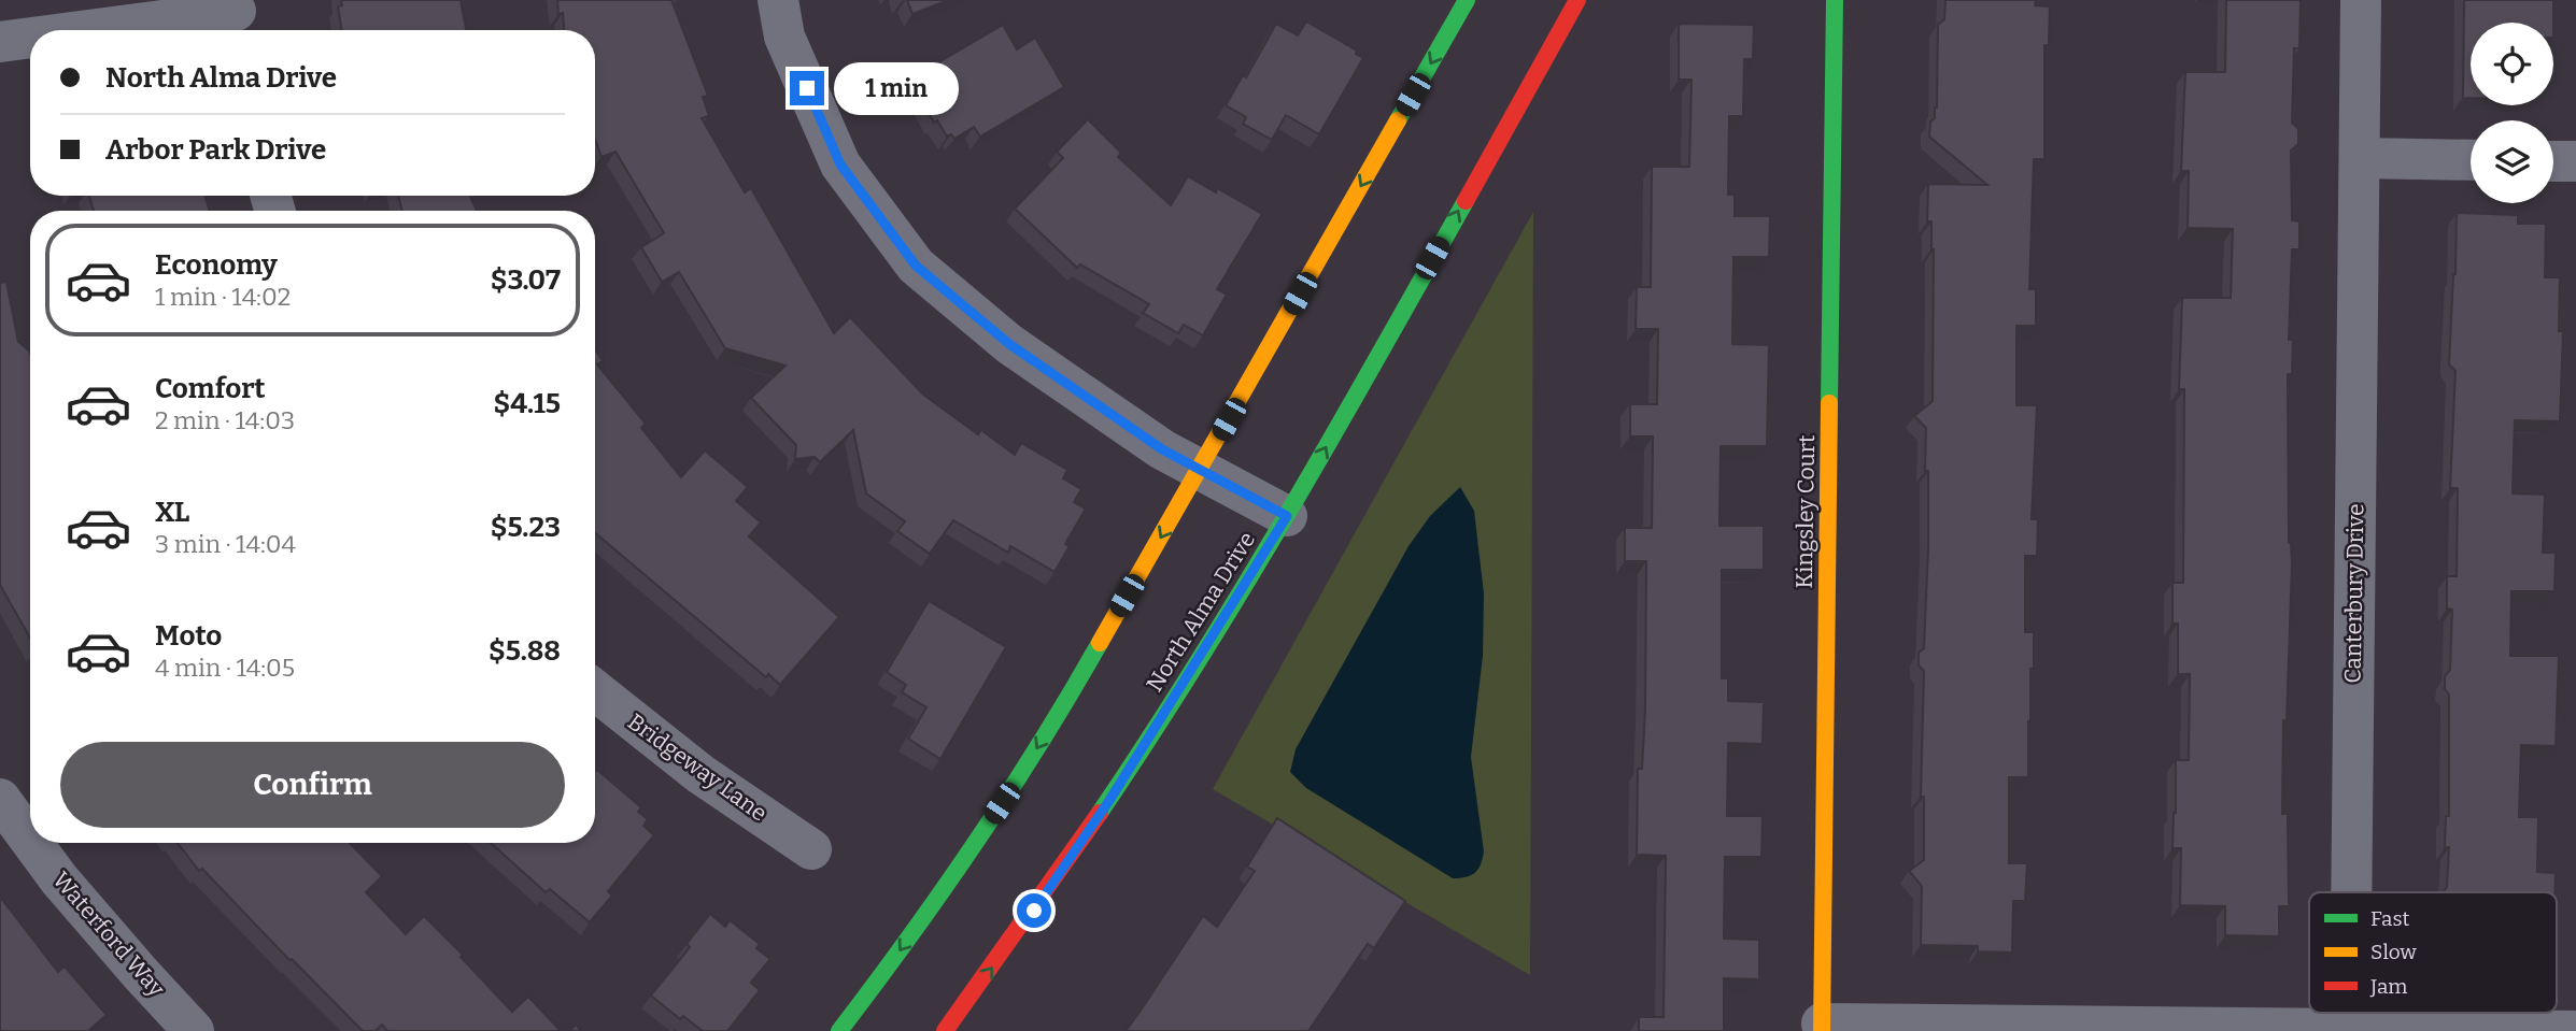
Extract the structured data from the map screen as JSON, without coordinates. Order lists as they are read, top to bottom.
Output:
{
  "streets": {
    "main road": ["Kingsley Court", "North Alma Drive"],
    "street": ["Canterbury Drive", "Bridgeway Lane", "Waterford Way"]
  },
  "legend": ["Fast", "Slow", "Jam"],
  "page": {
    "banner": ["North Alma Drive", "Arbor Park Drive"],
    "bubble": "1 min",
    "list": [
      {
        "name": "Economy",
        "note": "1 min · 14:02",
        "value": "$3.07"
      },
      {
        "name": "Comfort",
        "note": "2 min · 14:03",
        "value": "$4.15"
      },
      {
        "name": "XL",
        "note": "3 min · 14:04",
        "value": "$5.23"
      },
      {
        "name": "Moto",
        "note": "4 min · 14:05",
        "value": "$5.88"
      }
    ],
    "buttons": "Confirm"
  }
}
